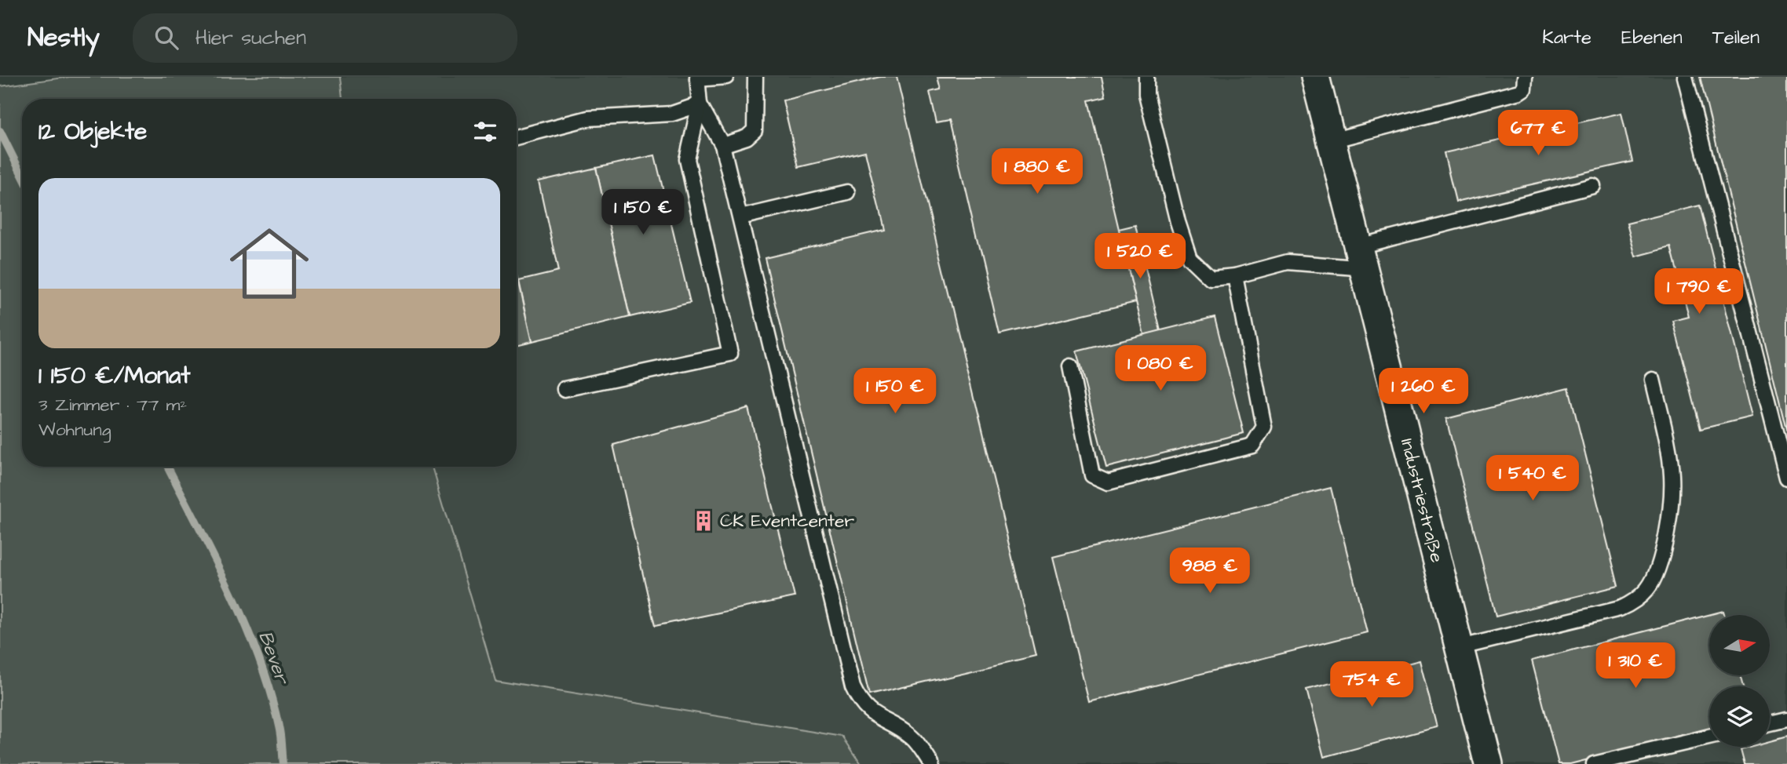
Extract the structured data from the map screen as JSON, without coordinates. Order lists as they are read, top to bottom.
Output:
{
  "streets": {
    "street": ["Industriestraße"]
  },
  "water": ["Bever"],
  "places": {
    "building": ["CK Eventcenter"]
  },
  "north": "right",
  "page": {
    "header": "Nestly",
    "search": "Hier suchen",
    "nav": ["Karte", "Ebenen", "Teilen"],
    "heading": "12 Objekte",
    "price": [
      "677 €",
      "1 880 €",
      "1 150 €",
      "1 520 €",
      "1 790 €",
      "1 080 €",
      "1 150 €",
      "1 260 €",
      "1 540 €",
      "988 €",
      "1 310 €",
      "754 €"
    ],
    "list": [
      {
        "name": "1 150 €/Monat",
        "note": "3 Zimmer · 77 m² · Wohnung"
      }
    ]
  }
}
